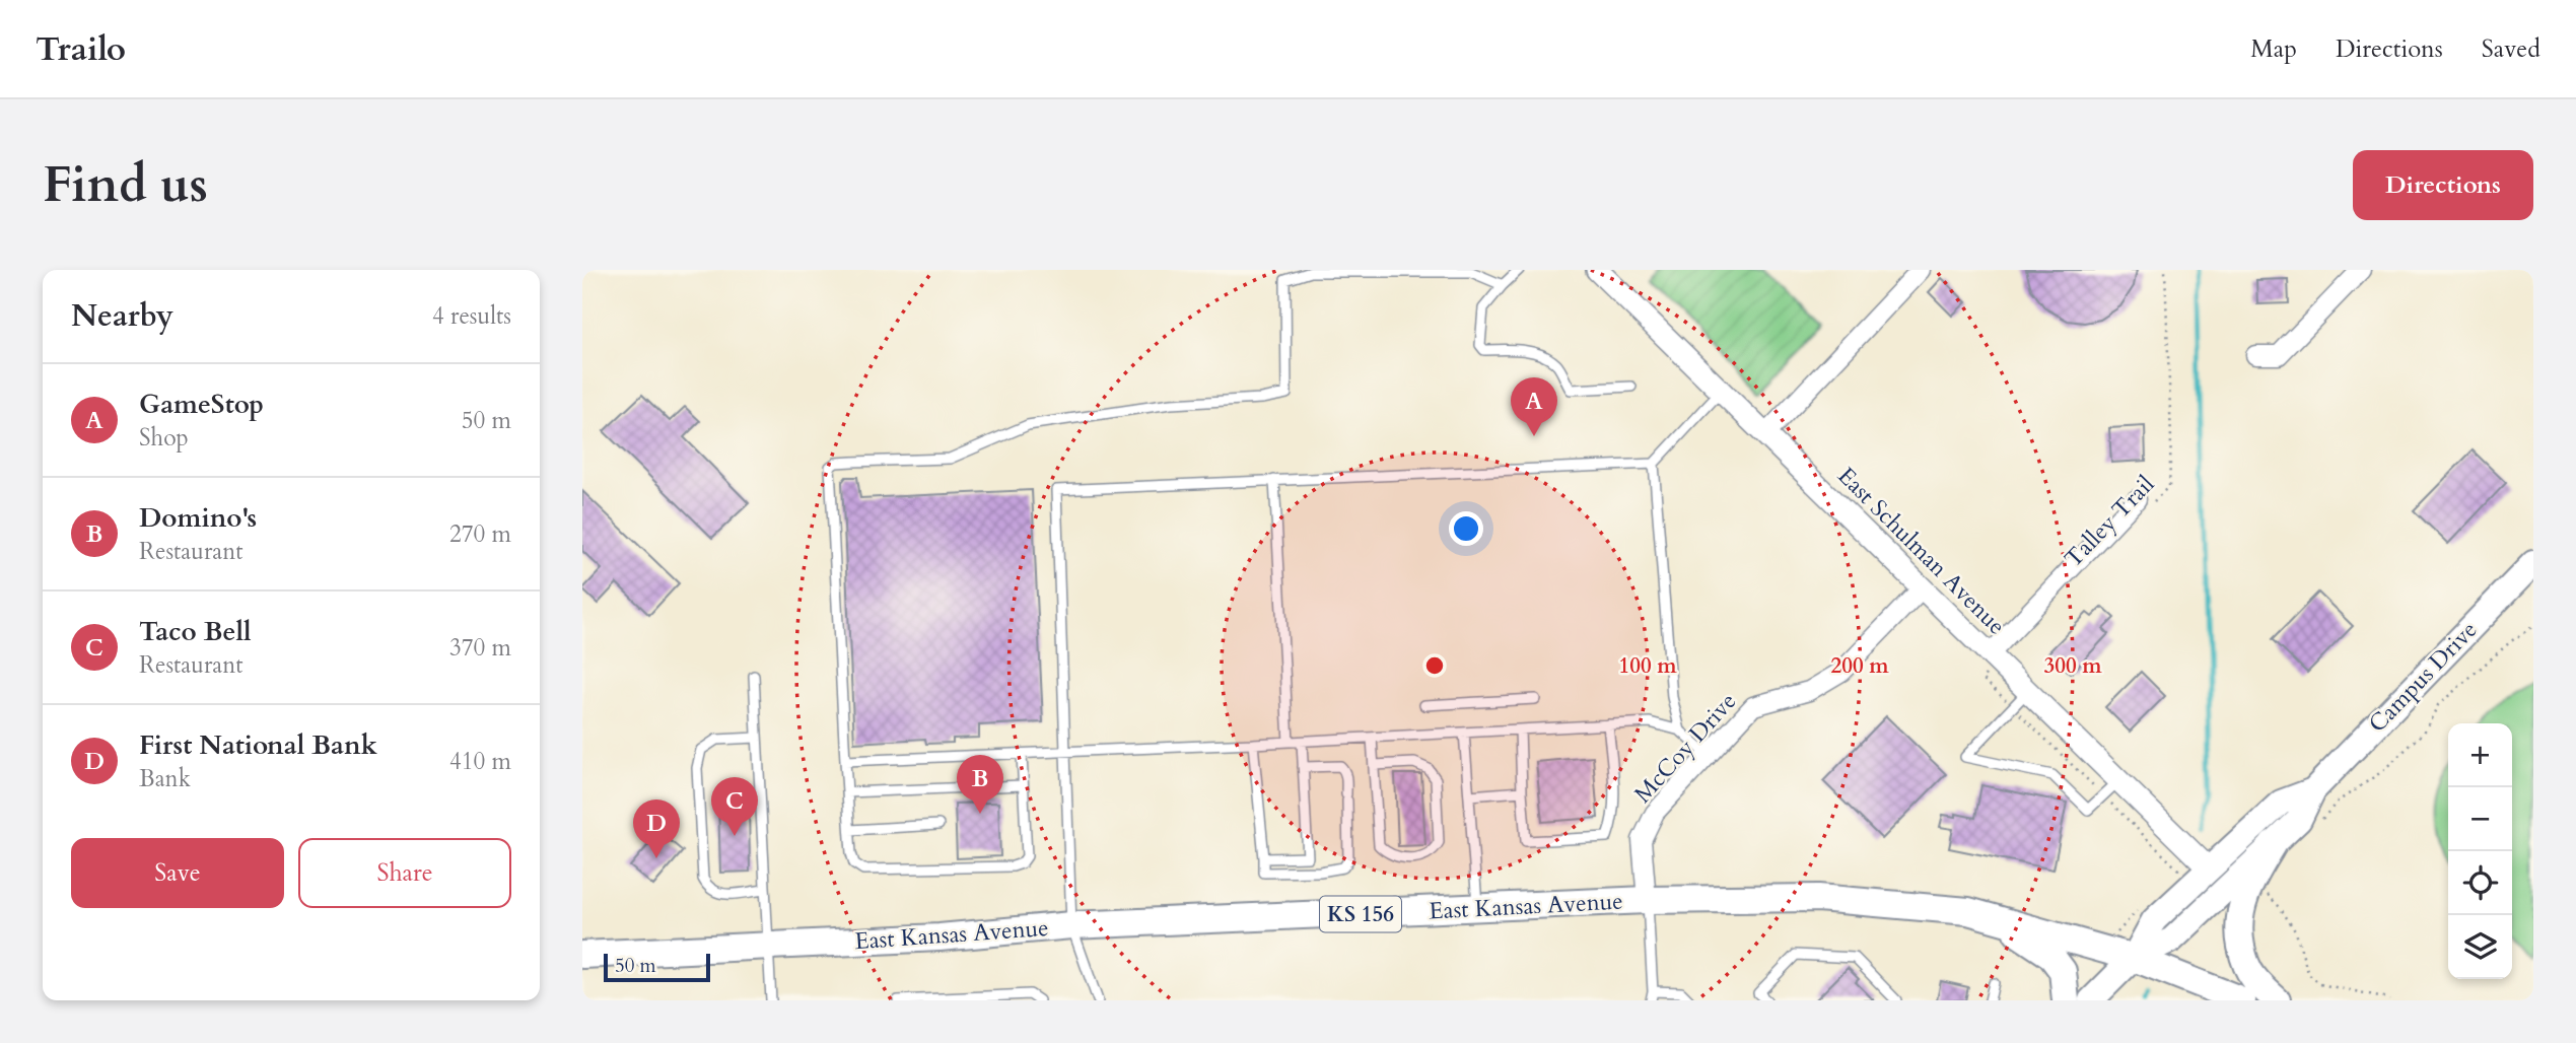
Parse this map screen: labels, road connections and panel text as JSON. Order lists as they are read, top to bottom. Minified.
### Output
{"streets":{"main road":["Campus Drive","East Kansas Avenue","KS 156"],"street":["East Schulman Avenue","McCoy Drive"],"path":["Talley Trail"]},"crossings":[["East Schulman Avenue","Campus Drive"],["East Schulman Avenue","McCoy Drive"],["Campus Drive","East Kansas Avenue"],["McCoy Drive","East Kansas Avenue"]],"scale_bar":"50 m","page":{"header":"Trailo","nav":["Map","Directions","Saved"],"buttons":["Directions",["Save","Share"]],"title":"Find us","heading":["Nearby","4 results"],"list":[{"mark":"A","name":"GameStop","note":"Shop","value":"50 m"},{"mark":"B","name":"Domino's","note":"Restaurant","value":"270 m"},{"mark":"C","name":"Taco Bell","note":"Restaurant","value":"370 m"},{"mark":"D","name":"First National Bank","note":"Bank","value":"410 m"}],"pins":["A","B","C","D"],"map_buttons":["+","−"],"scale":"50 m"},"rings":["100 m","200 m","300 m"]}
